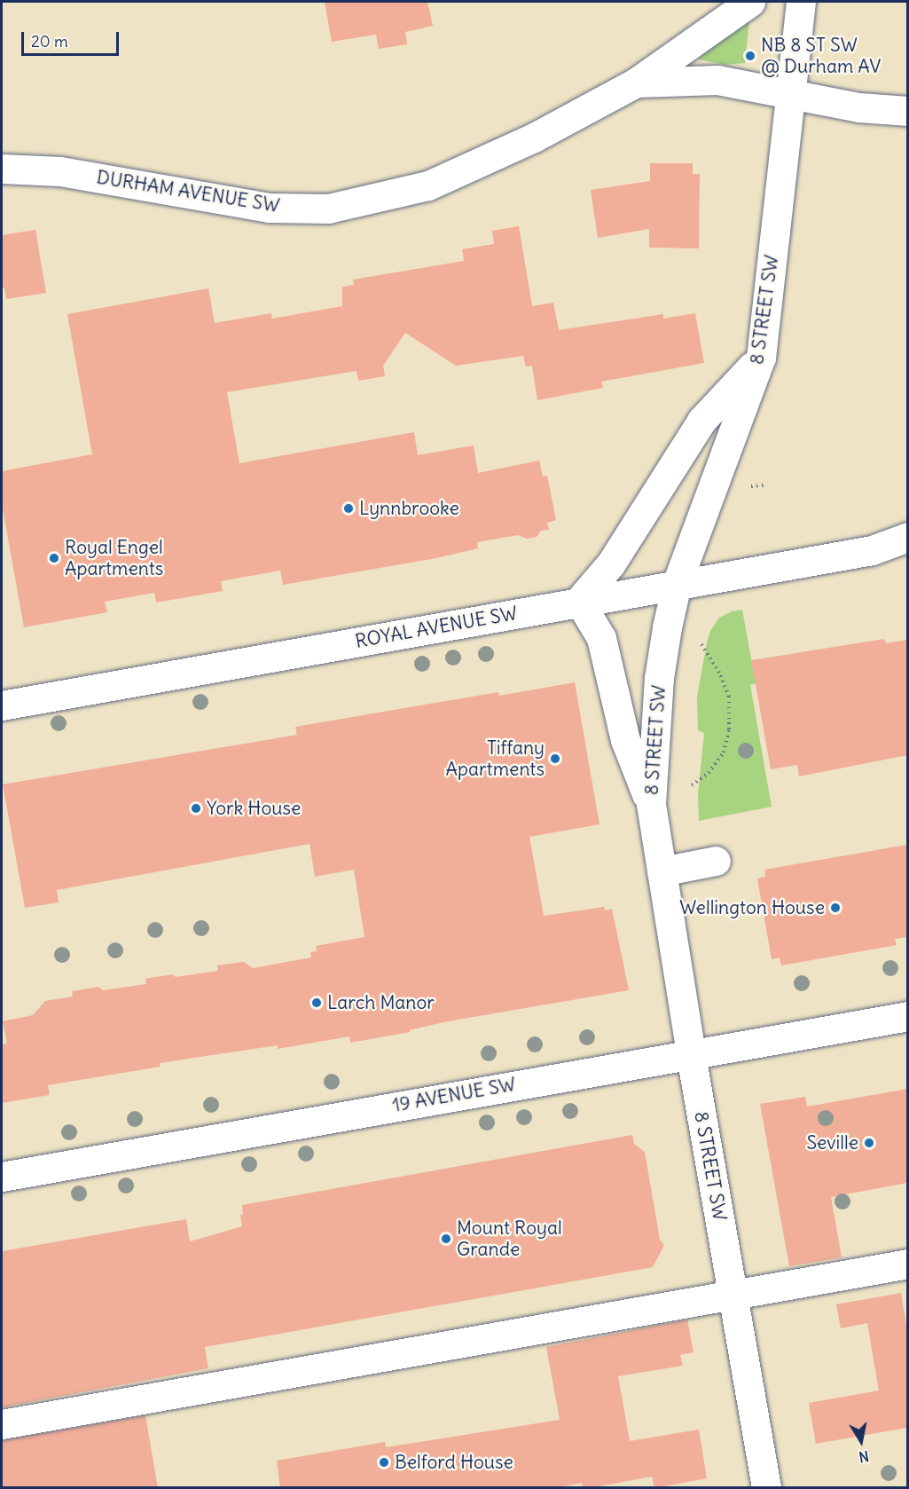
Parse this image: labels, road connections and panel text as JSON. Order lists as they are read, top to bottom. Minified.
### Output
{"streets":{"street":["DURHAM AVENUE SW","8 STREET SW","ROYAL AVENUE SW","19 AVENUE SW"]},"crossings":[["DURHAM AVENUE SW","8 STREET SW"],["8 STREET SW","ROYAL AVENUE SW"],["8 STREET SW","19 AVENUE SW"]],"places":["NB 8 ST SW @ Durham AV","Lynnbrooke","Royal Engel Apartments","Tiffany Apartments","York House","Wellington House","Larch Manor","Seville","Mount Royal Grande","Belford House"],"scale_bar":"20 m","north":"bottom"}
